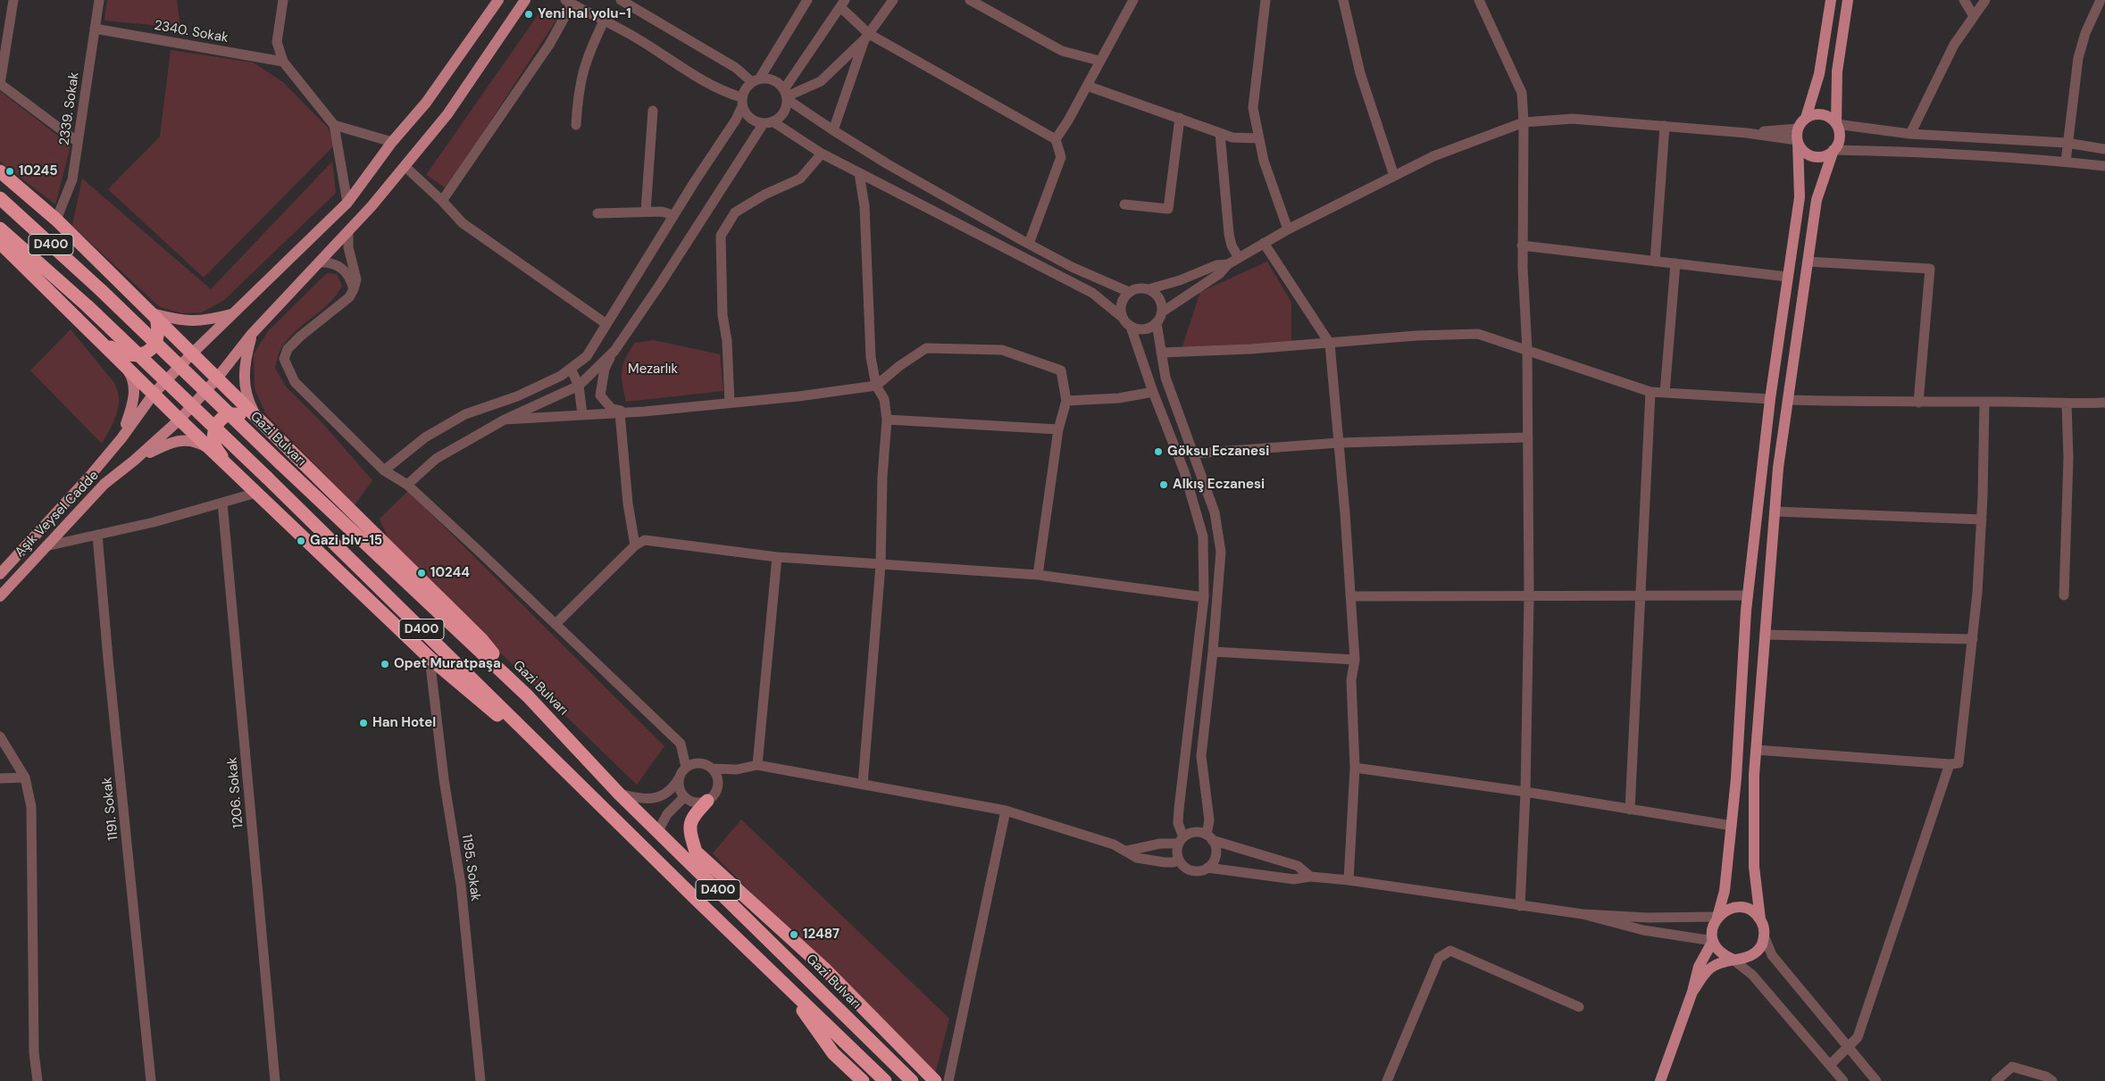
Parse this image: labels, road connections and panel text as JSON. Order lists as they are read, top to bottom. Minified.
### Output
{"streets":{"highway":["D400","Gazi Bulvarı"],"main road":["Aşık Veysel Cadde"],"street":["2340. Sokak","2339. Sokak","1206. Sokak","1191. Sokak","1195. Sokak"]},"crossings":[["2340. Sokak","2339. Sokak"]],"parks":["Mezarlık"],"places":["Yeni hal yolu-1","10245","Göksu Eczanesi","Alkış Eczanesi","Gazi blv-15","10244","Opet Muratpaşa","Han Hotel","12487"]}
